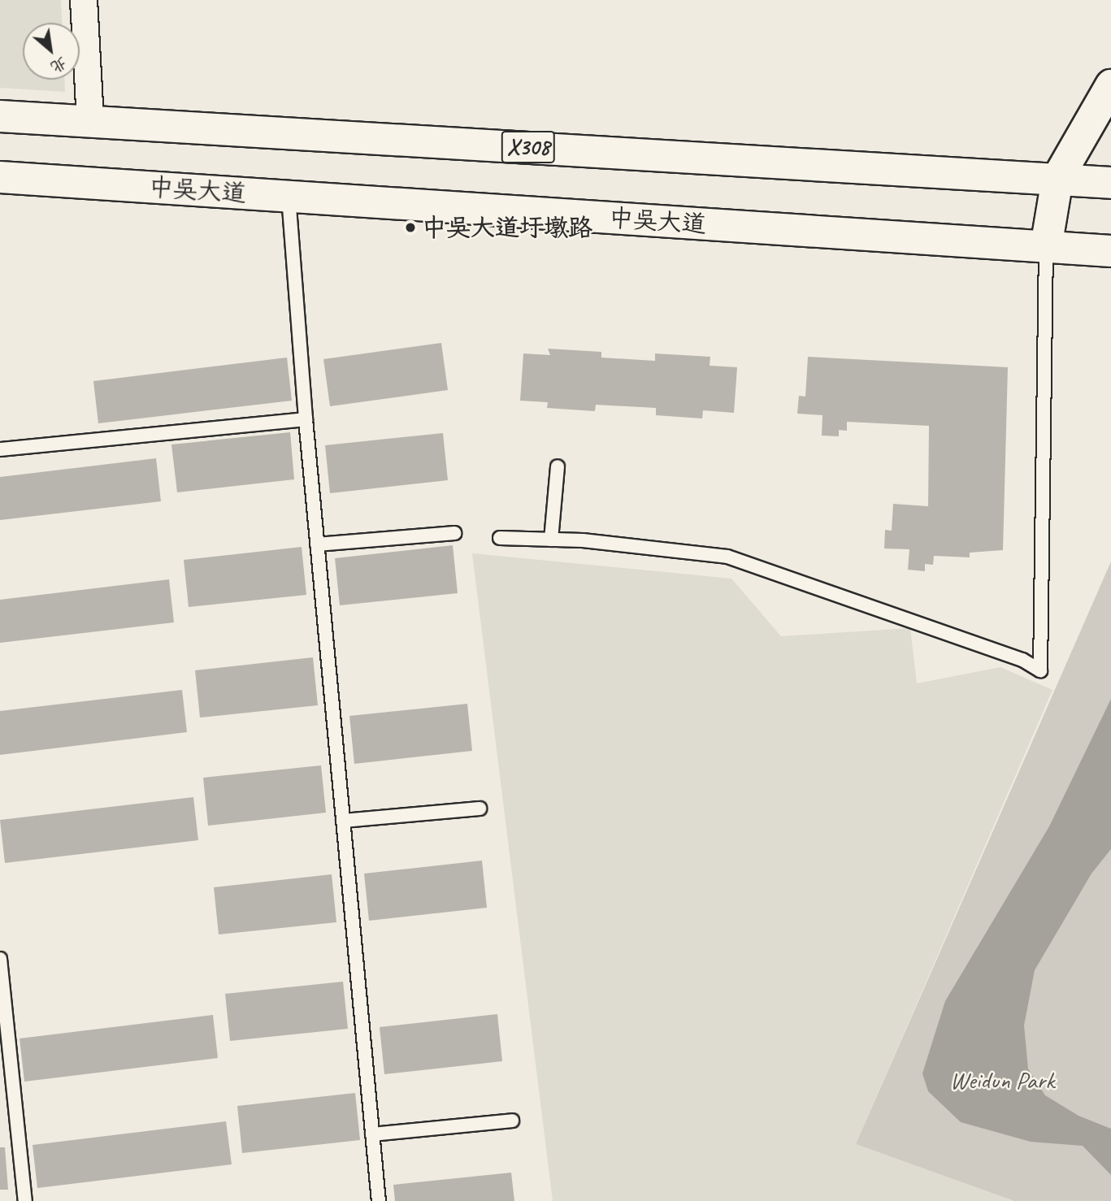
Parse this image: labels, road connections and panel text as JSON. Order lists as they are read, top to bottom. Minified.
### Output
{"streets":{"main road":["X308","中吴大道"]},"parks":["Weidun Park"],"places":["中吴大道圩墩路"],"north":"bottom right"}
